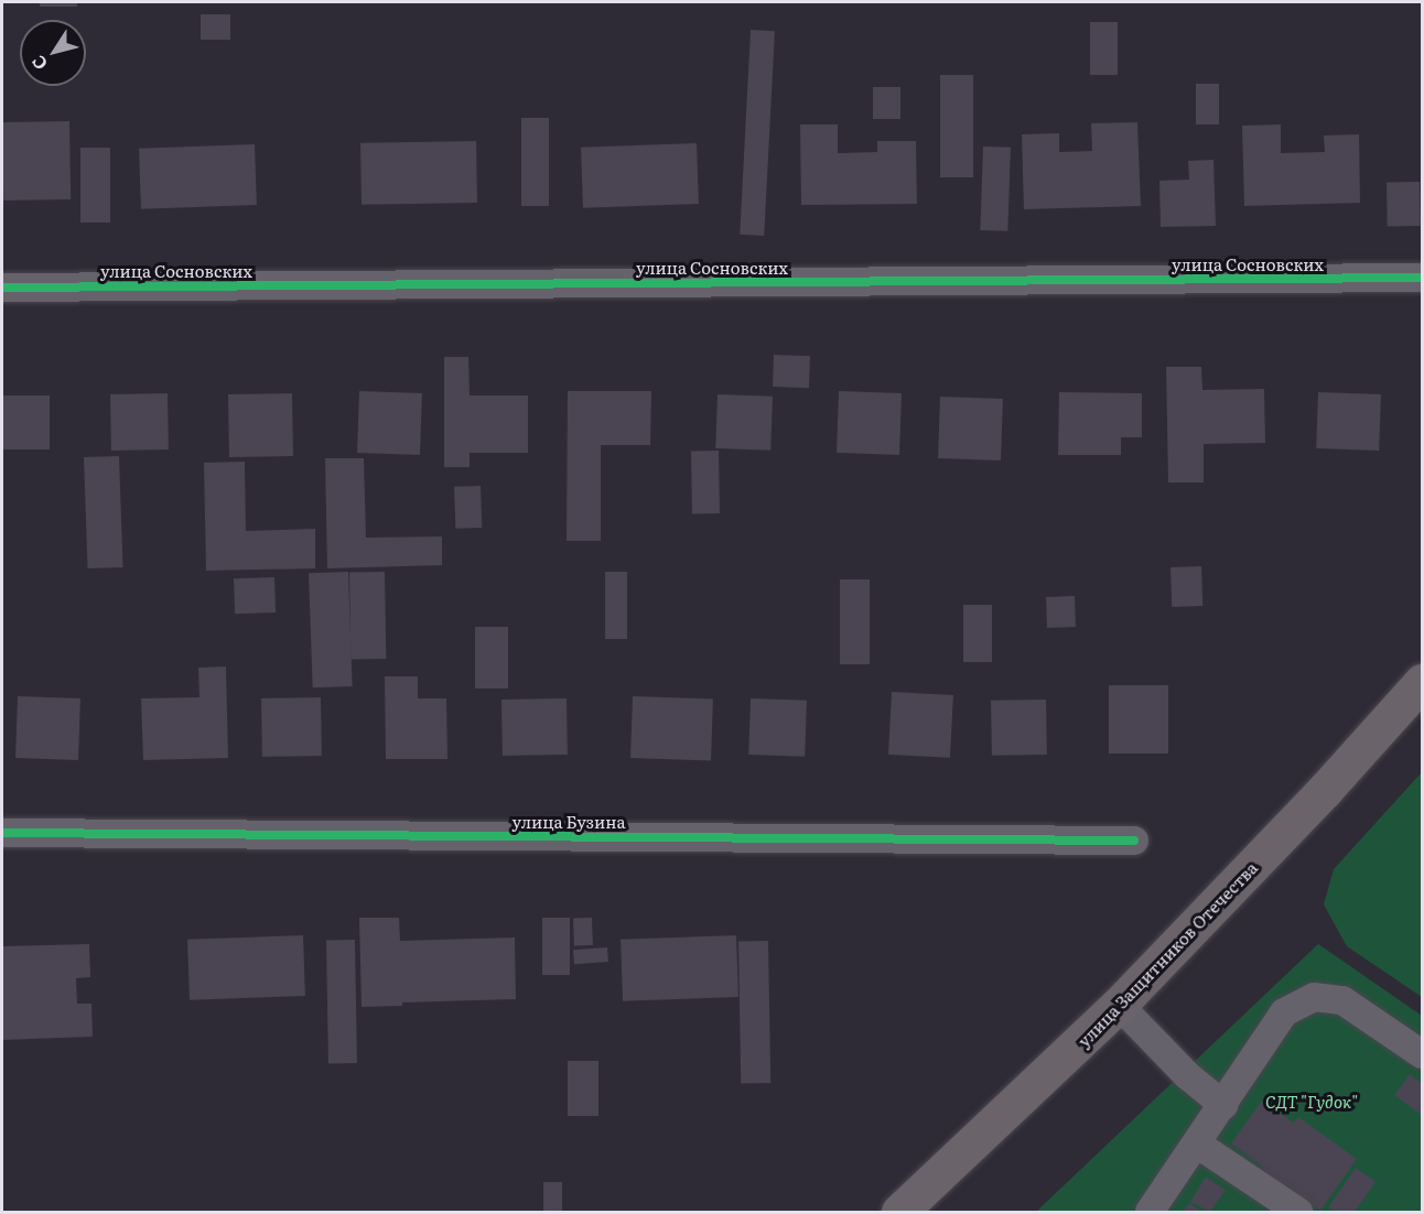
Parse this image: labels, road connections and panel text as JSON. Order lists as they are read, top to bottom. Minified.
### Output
{"streets":{"main road":["улица Защитников Отечества"],"street":["улица Сосновских","улица Бузина"]},"parks":["СДТ \"Гудок\""],"north":"bottom left"}
